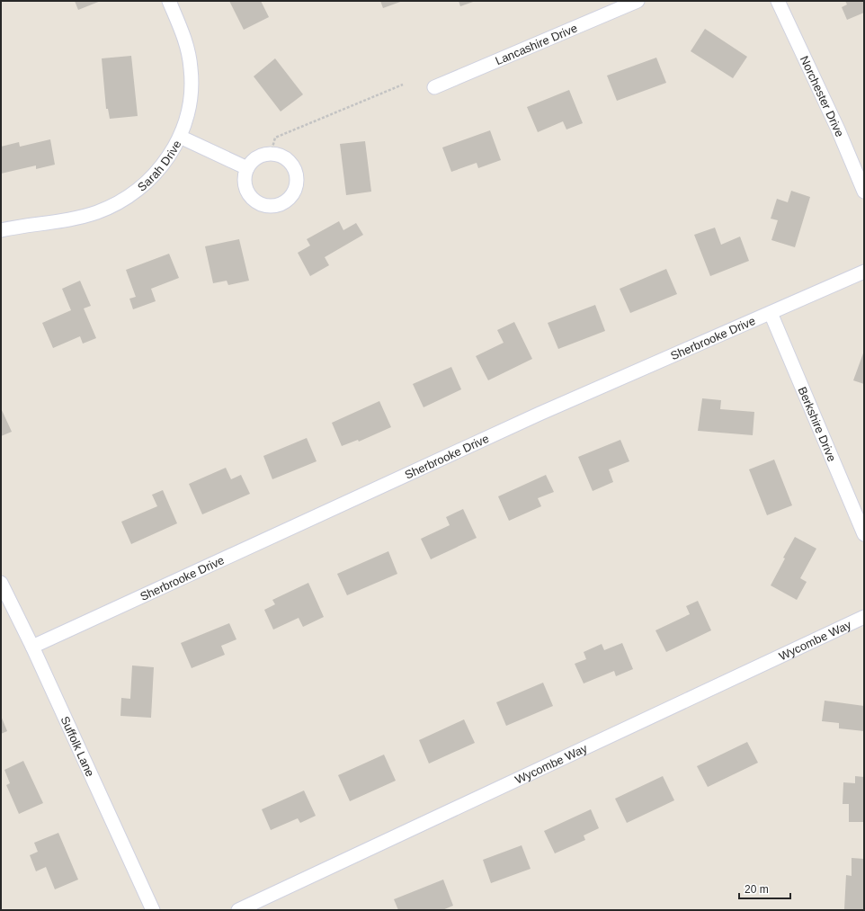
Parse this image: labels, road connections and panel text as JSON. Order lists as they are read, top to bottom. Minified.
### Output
{"streets":{"street":["Lancashire Drive","Norchester Drive","Sarah Drive","Sherbrooke Drive","Berkshire Drive","Wycombe Way","Suffolk Lane"]},"crossings":[["Sherbrooke Drive","Berkshire Drive"],["Sherbrooke Drive","Suffolk Lane"]],"scale_bar":"20 m"}
